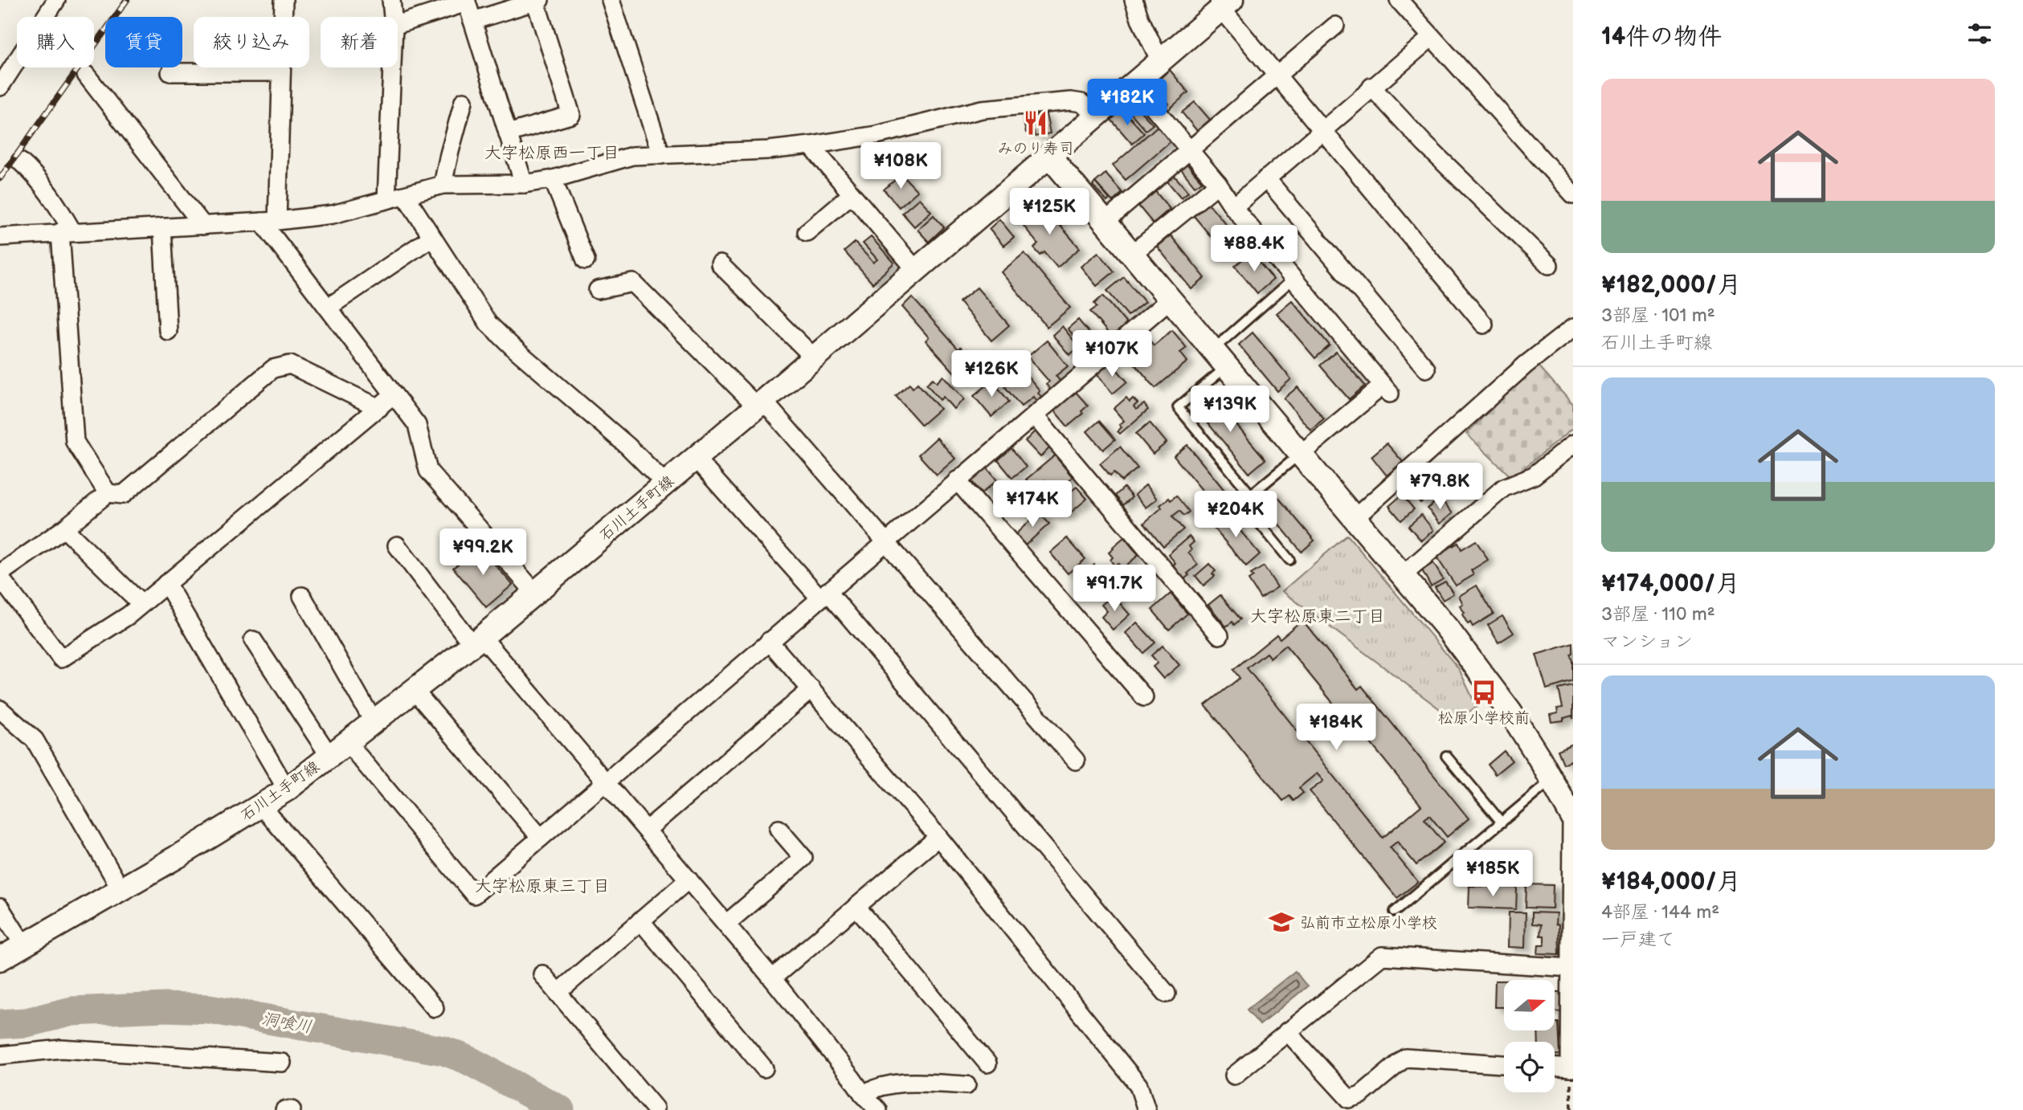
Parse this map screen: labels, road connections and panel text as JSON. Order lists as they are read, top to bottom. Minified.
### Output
{"streets":{"main road":["石川土手町線"]},"districts":["大字松原西一丁目","大字松原東二丁目","大字松原東三丁目"],"water":["洞喰川"],"places":{"restaurant":["みのり寿司"],"bus stop":["松原小学校前"],"school or university":["弘前市立松原小学校"]},"north":"right","page":{"heading":"14件の物件","chip":["購入","賃貸","絞り込み","新着"],"list":[{"name":"¥182,000/月","note":"3部屋 · 101 m² · 石川土手町線"},{"name":"¥174,000/月","note":"3部屋 · 110 m² · マンション"},{"name":"¥184,000/月","note":"4部屋 · 144 m² · 一戸建て"}],"price":["¥182K","¥108K","¥125K","¥88.4K","¥107K","¥126K","¥139K","¥79.8K","¥174K","¥204K","¥99.2K","¥91.7K","¥184K","¥185K"]}}
